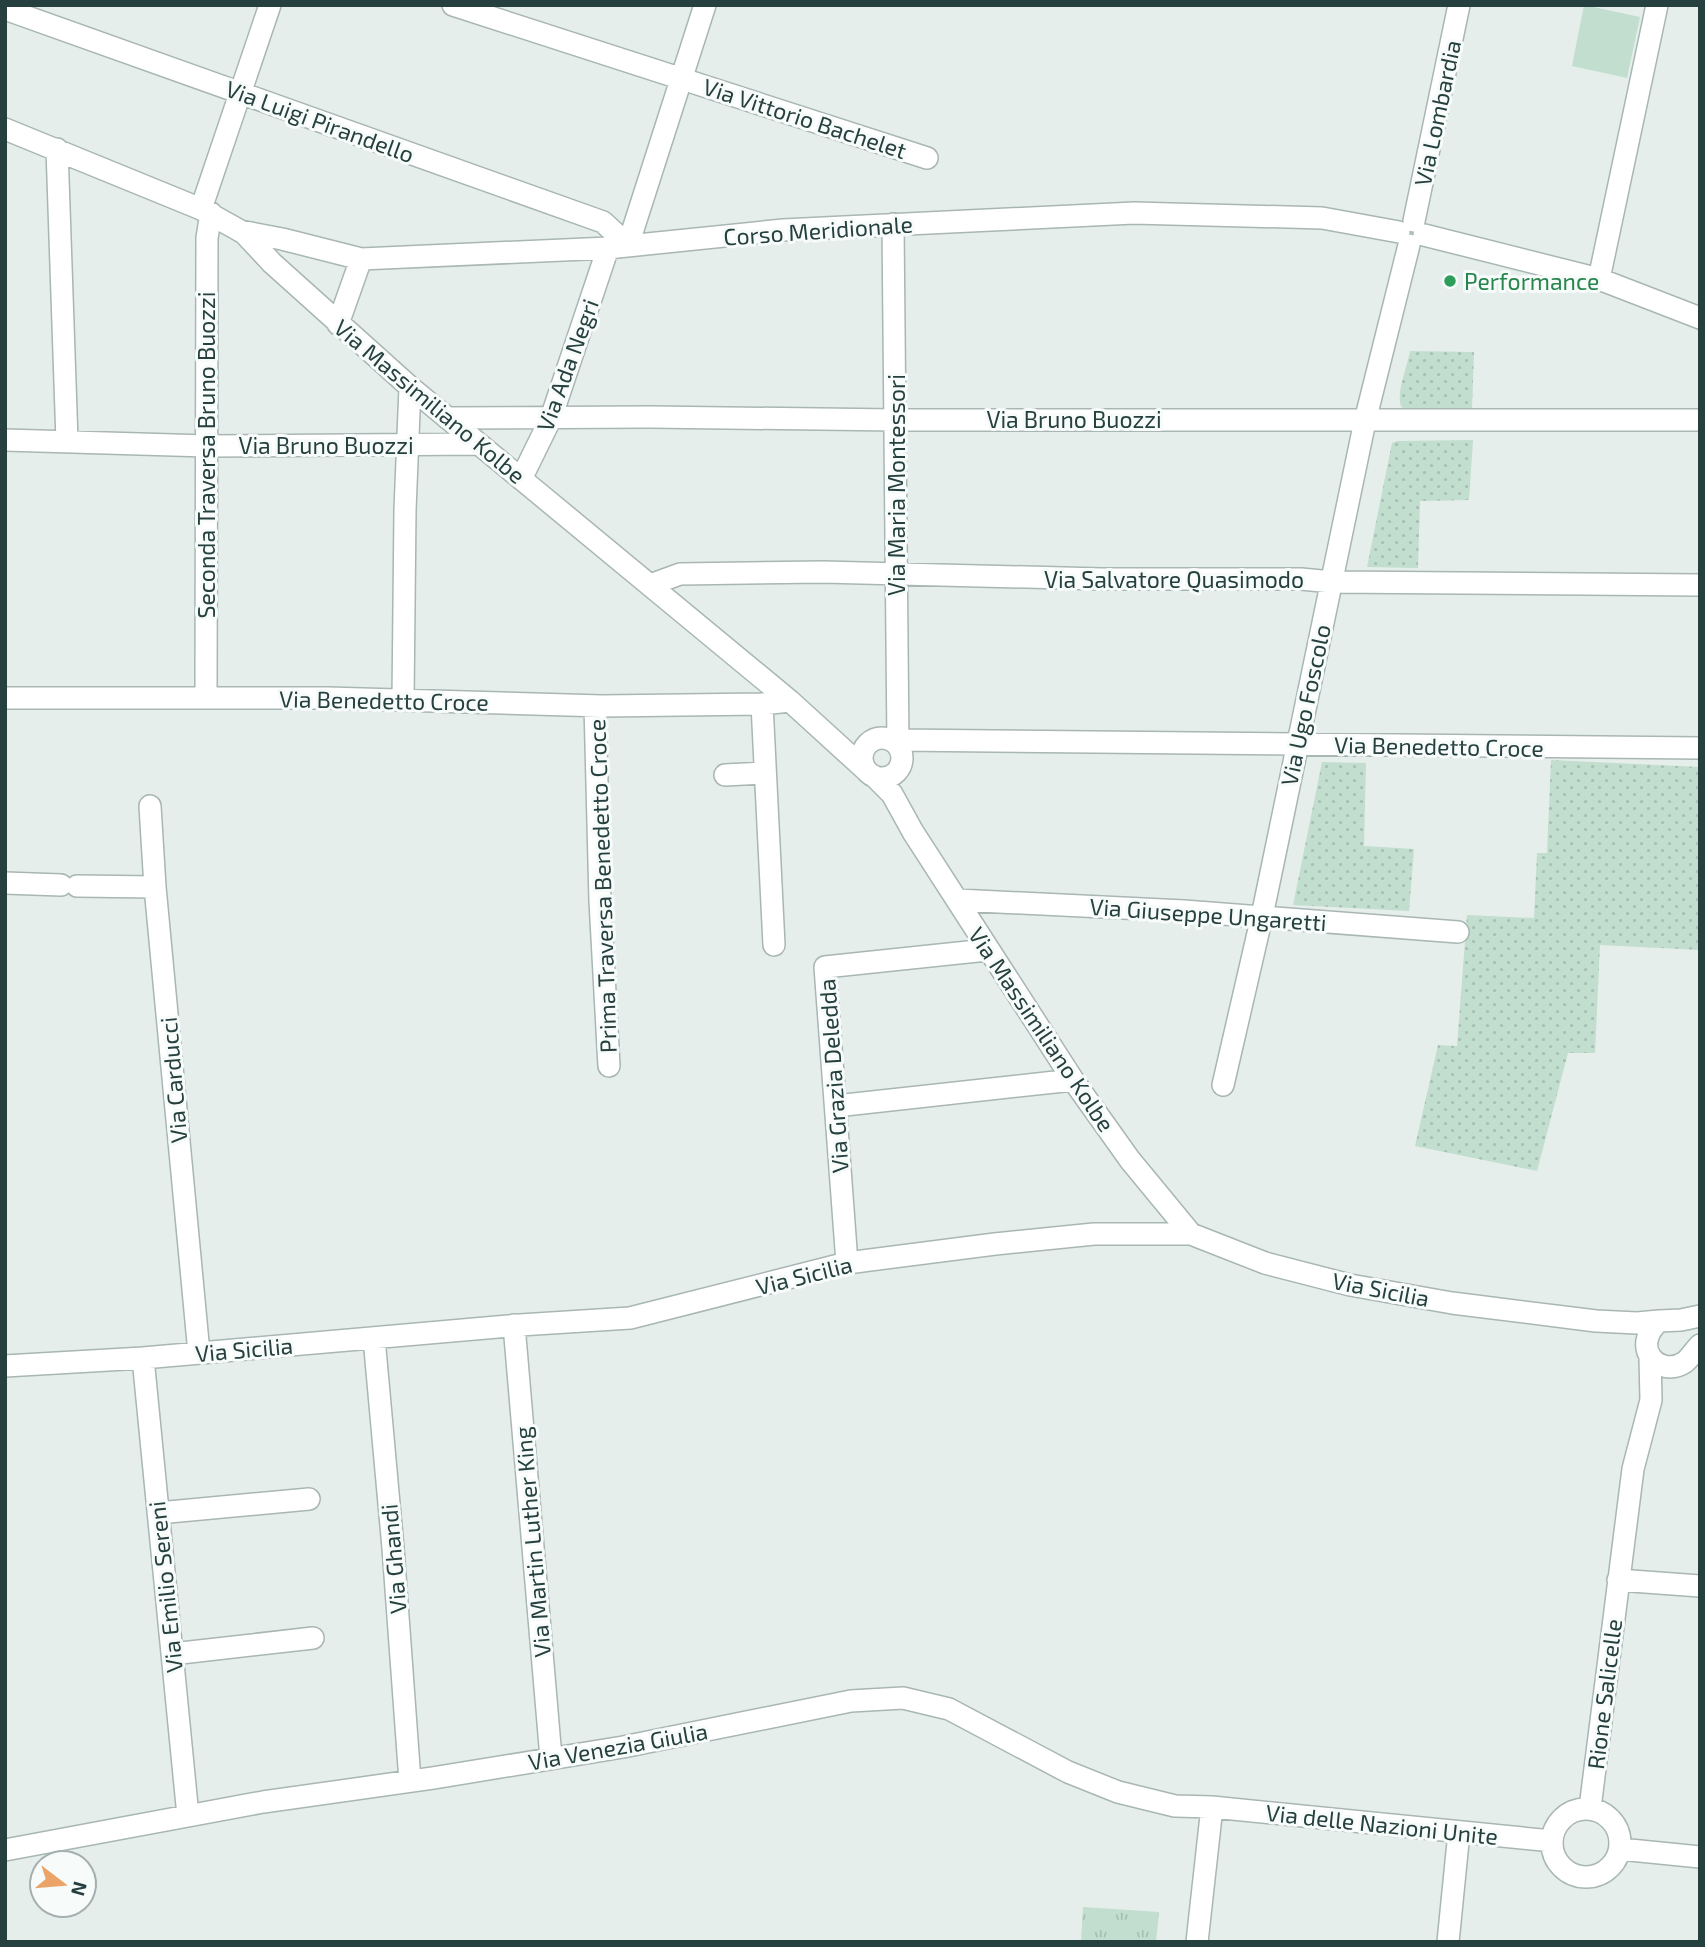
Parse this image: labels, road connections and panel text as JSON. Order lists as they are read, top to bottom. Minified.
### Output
{"streets":{"street":["Via Lombardia","Via Vittorio Bachelet","Via Luigi Pirandello","Corso Meridionale","Via Ada Negri","Via Massimiliano Kolbe","Via Bruno Buozzi","Seconda Traversa Bruno Buozzi","Via Maria Montessori","Via Salvatore Quasimodo","Via Benedetto Croce","Via Ugo Foscolo","Prima Traversa Benedetto Croce","Via Giuseppe Ungaretti","Via Grazia Deledda","Via Carducci","Via Sicilia","Via Martin Luther King","Via Ghandi","Via Emilio Sereni","Rione Salicelle","Via Venezia Giulia","Via delle Nazioni Unite"]},"crossings":[["Via Lombardia","Corso Meridionale"],["Via Lombardia","Via Ugo Foscolo"],["Via Vittorio Bachelet","Via Ada Negri"],["Via Luigi Pirandello","Corso Meridionale"],["Via Luigi Pirandello","Via Ada Negri"],["Via Luigi Pirandello","Seconda Traversa Bruno Buozzi"],["Corso Meridionale","Via Ada Negri"],["Corso Meridionale","Via Massimiliano Kolbe"],["Corso Meridionale","Via Maria Montessori"],["Corso Meridionale","Via Ugo Foscolo"],["Via Ada Negri","Via Massimiliano Kolbe"],["Via Ada Negri","Via Bruno Buozzi"],["Via Massimiliano Kolbe","Via Bruno Buozzi"],["Via Massimiliano Kolbe","Seconda Traversa Bruno Buozzi"],["Via Massimiliano Kolbe","Via Maria Montessori"],["Via Massimiliano Kolbe","Via Salvatore Quasimodo"],["Via Massimiliano Kolbe","Via Benedetto Croce"],["Via Massimiliano Kolbe","Via Giuseppe Ungaretti"],["Via Massimiliano Kolbe","Via Grazia Deledda"],["Via Massimiliano Kolbe","Via Sicilia"],["Via Bruno Buozzi","Seconda Traversa Bruno Buozzi"],["Via Bruno Buozzi","Via Maria Montessori"],["Via Bruno Buozzi","Via Ugo Foscolo"],["Seconda Traversa Bruno Buozzi","Via Benedetto Croce"],["Via Maria Montessori","Via Salvatore Quasimodo"],["Via Maria Montessori","Via Benedetto Croce"],["Via Salvatore Quasimodo","Via Ugo Foscolo"],["Via Benedetto Croce","Via Ugo Foscolo"],["Via Benedetto Croce","Prima Traversa Benedetto Croce"],["Via Ugo Foscolo","Via Giuseppe Ungaretti"],["Via Grazia Deledda","Via Sicilia"],["Via Carducci","Via Sicilia"],["Via Sicilia","Via Martin Luther King"],["Via Sicilia","Via Ghandi"],["Via Sicilia","Via Emilio Sereni"],["Via Sicilia","Rione Salicelle"],["Via Martin Luther King","Via Venezia Giulia"],["Via Ghandi","Via Venezia Giulia"],["Via Emilio Sereni","Via Venezia Giulia"],["Rione Salicelle","Via delle Nazioni Unite"],["Via Venezia Giulia","Via delle Nazioni Unite"]],"places":["Performance"],"north":"right"}
